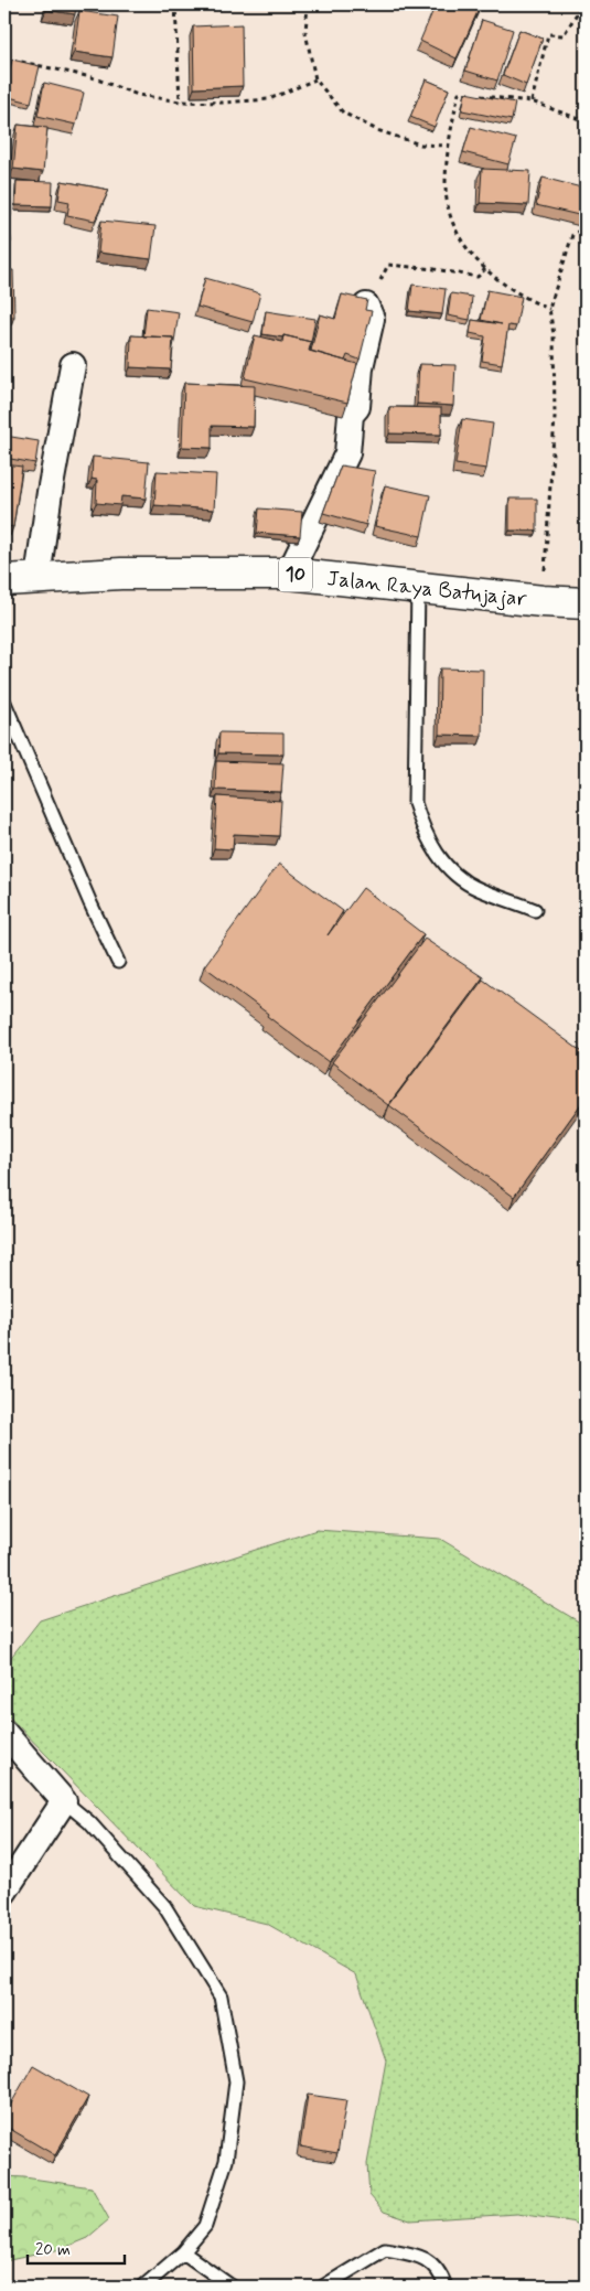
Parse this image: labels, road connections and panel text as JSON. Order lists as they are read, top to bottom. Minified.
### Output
{"streets":{"highway":["10","Jalan Raya Batujajar"]},"scale_bar":"20 m"}
